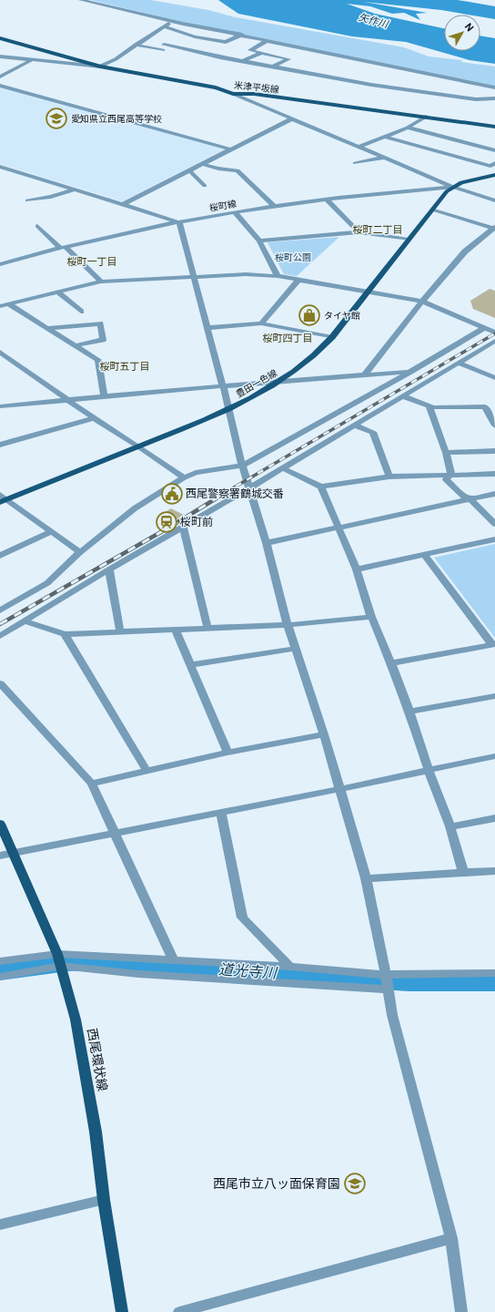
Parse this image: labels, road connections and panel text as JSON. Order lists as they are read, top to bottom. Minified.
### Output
{"streets":{"main road":["米津平坂線","豊田一色線","西尾環状線"],"street":["桜町線"]},"crossings":[["桜町線","豊田一色線"]],"districts":["桜町二丁目","桜町一丁目","桜町四丁目","桜町五丁目"],"water":["矢作川","道光寺川"],"parks":["桜町公園"],"places":{"school or university":["愛知県立西尾高等学校","西尾市立八ッ面保育園"],"shop":["タイヤ館"],"public building":["西尾警察署鶴城交番"],"station":["桜町前"]},"north":"top right"}
